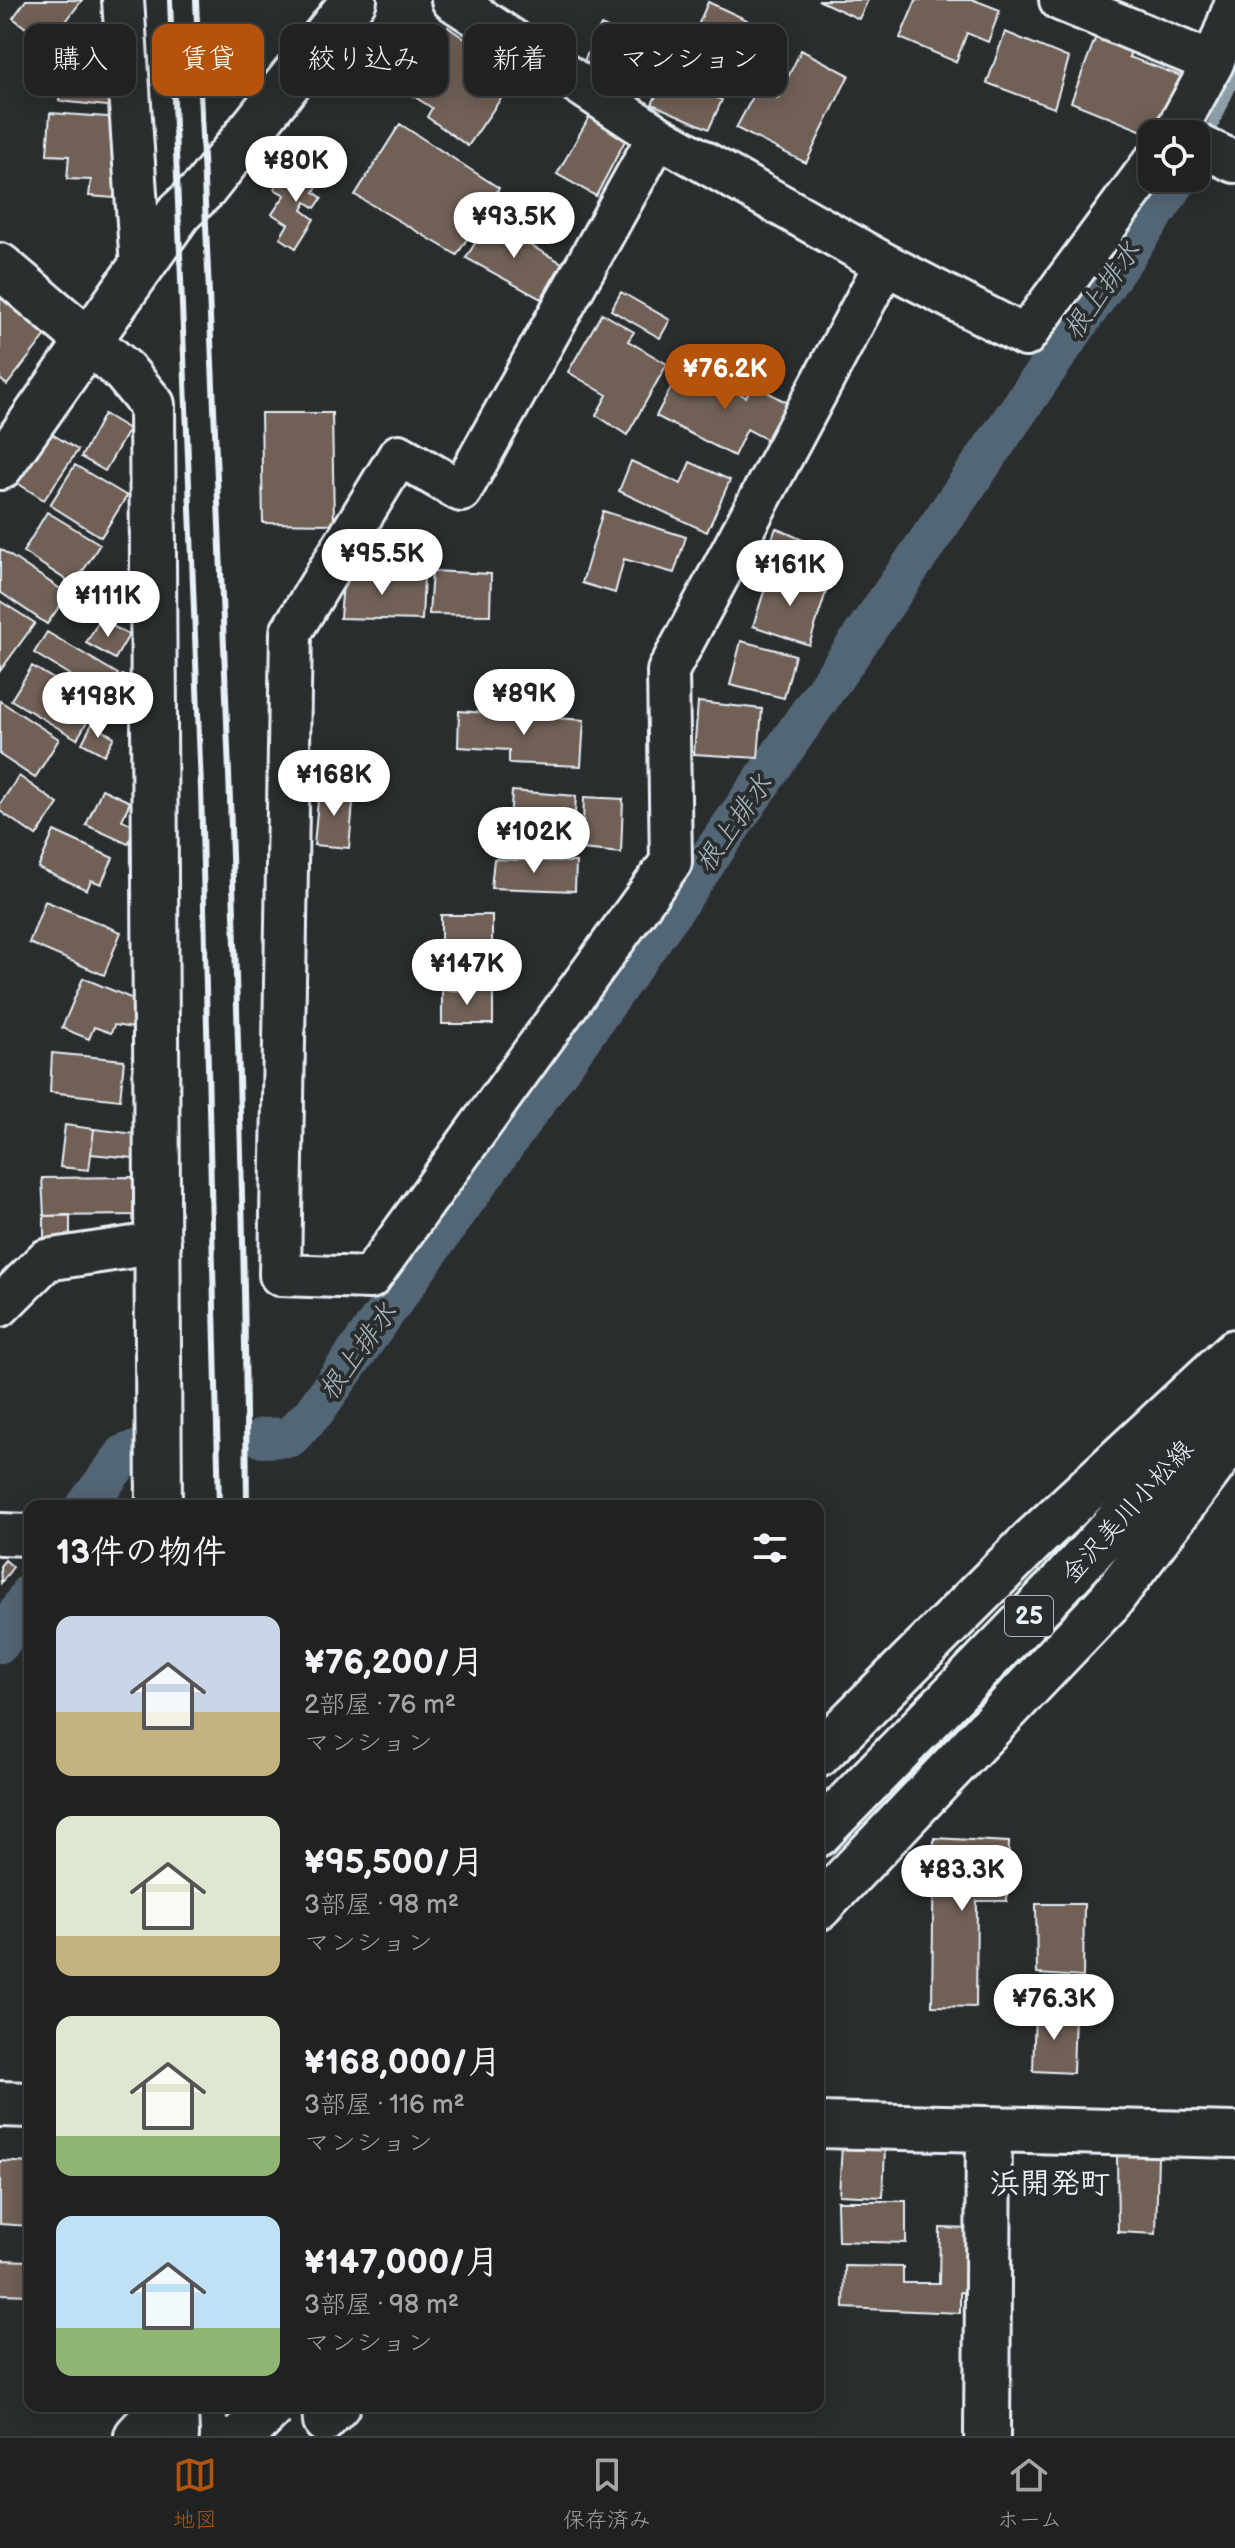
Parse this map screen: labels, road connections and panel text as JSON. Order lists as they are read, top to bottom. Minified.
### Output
{"streets":{"street":["金沢美川小松線","25"]},"districts":["浜開発町"],"water":["根上排水"],"page":{"chip":["購入","賃貸","絞り込み","新着","マンション"],"price":["¥80K","¥93.5K","¥76.2K","¥95.5K","¥161K","¥111K","¥89K","¥198K","¥168K","¥102K","¥147K","¥83.3K","¥76.3K"],"heading":"13件の物件","list":[{"name":"¥76,200/月","note":"2部屋 · 76 m² · マンション"},{"name":"¥95,500/月","note":"3部屋 · 98 m² · マンション"},{"name":"¥168,000/月","note":"3部屋 · 116 m² · マンション"},{"name":"¥147,000/月","note":"3部屋 · 98 m² · マンション"}],"tabs":["地図","保存済み","ホーム"]}}
